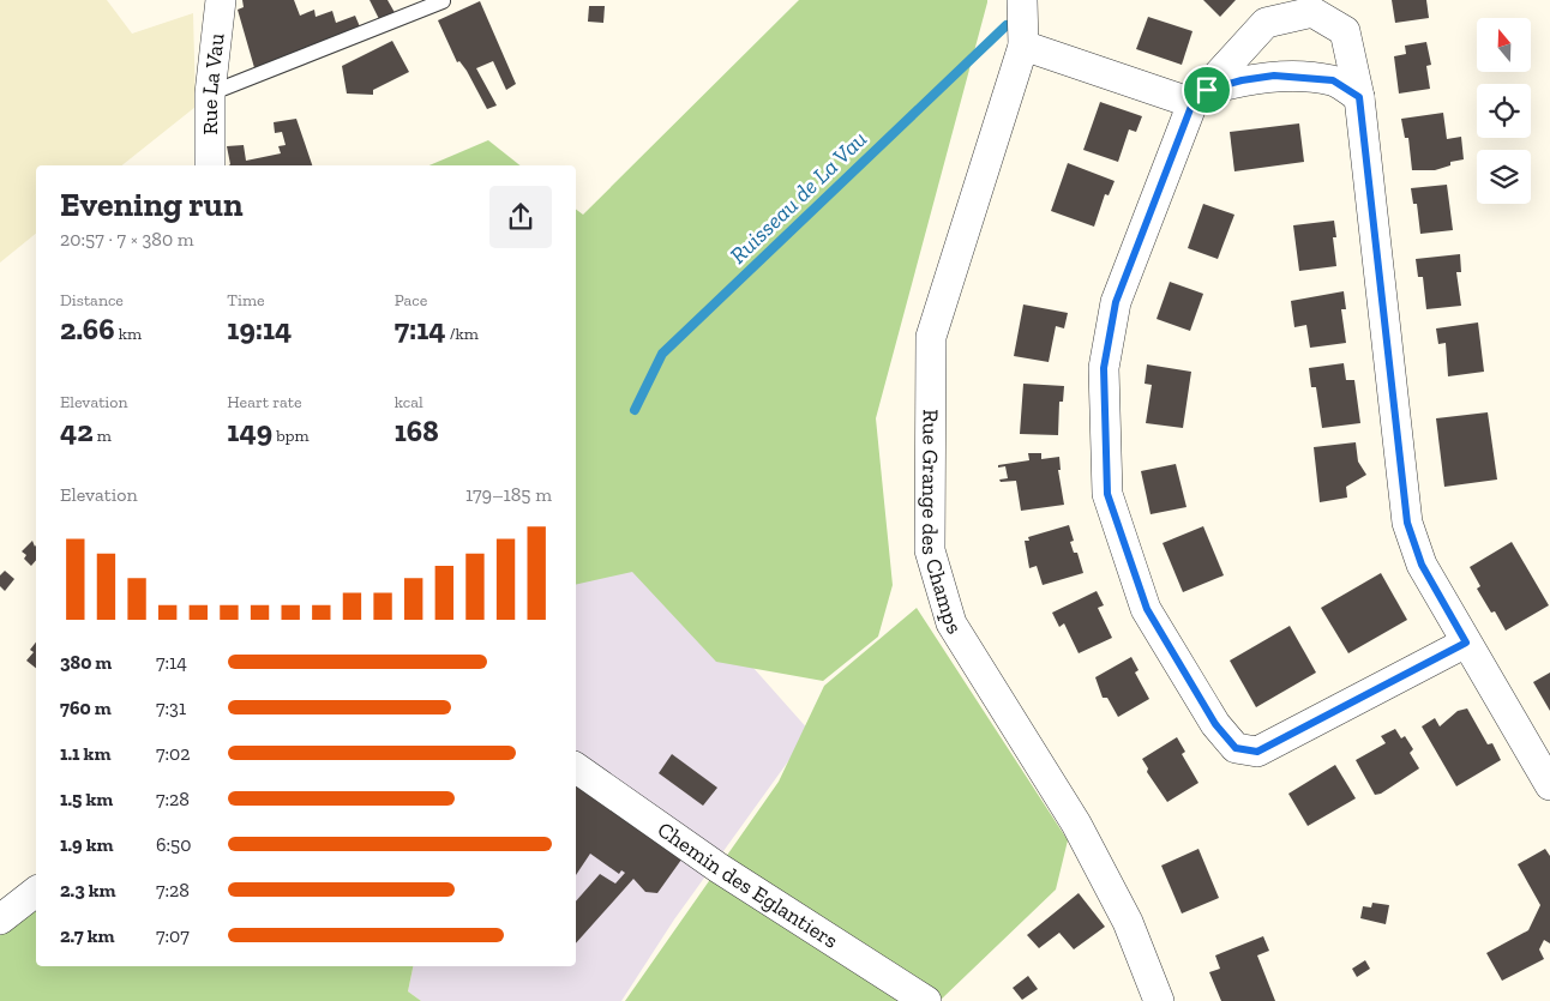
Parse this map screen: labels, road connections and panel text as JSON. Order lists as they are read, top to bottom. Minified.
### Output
{"streets":{"street":["Rue La Vau","Rue Grange des Champs","Chemin des Eglantiers"]},"water":["Ruisseau de La Vau"],"north":"top","page":{"heading":["Evening run","20:57 · 7 × 380 m"],"stats":[["Distance","2.66 km"],["Time","19:14"],["Pace","7:14 /km"],["Elevation","42 m"],["Heart rate","149 bpm"],["kcal","168"]],"chart":["Elevation","179–185 m"],"list":[{"name":"380 m","note":"7:14"},{"name":"760 m","note":"7:31"},{"name":"1.1 km","note":"7:02"},{"name":"1.5 km","note":"7:28"},{"name":"1.9 km","note":"6:50"},{"name":"2.3 km","note":"7:28"},{"name":"2.7 km","note":"7:07"}]}}
